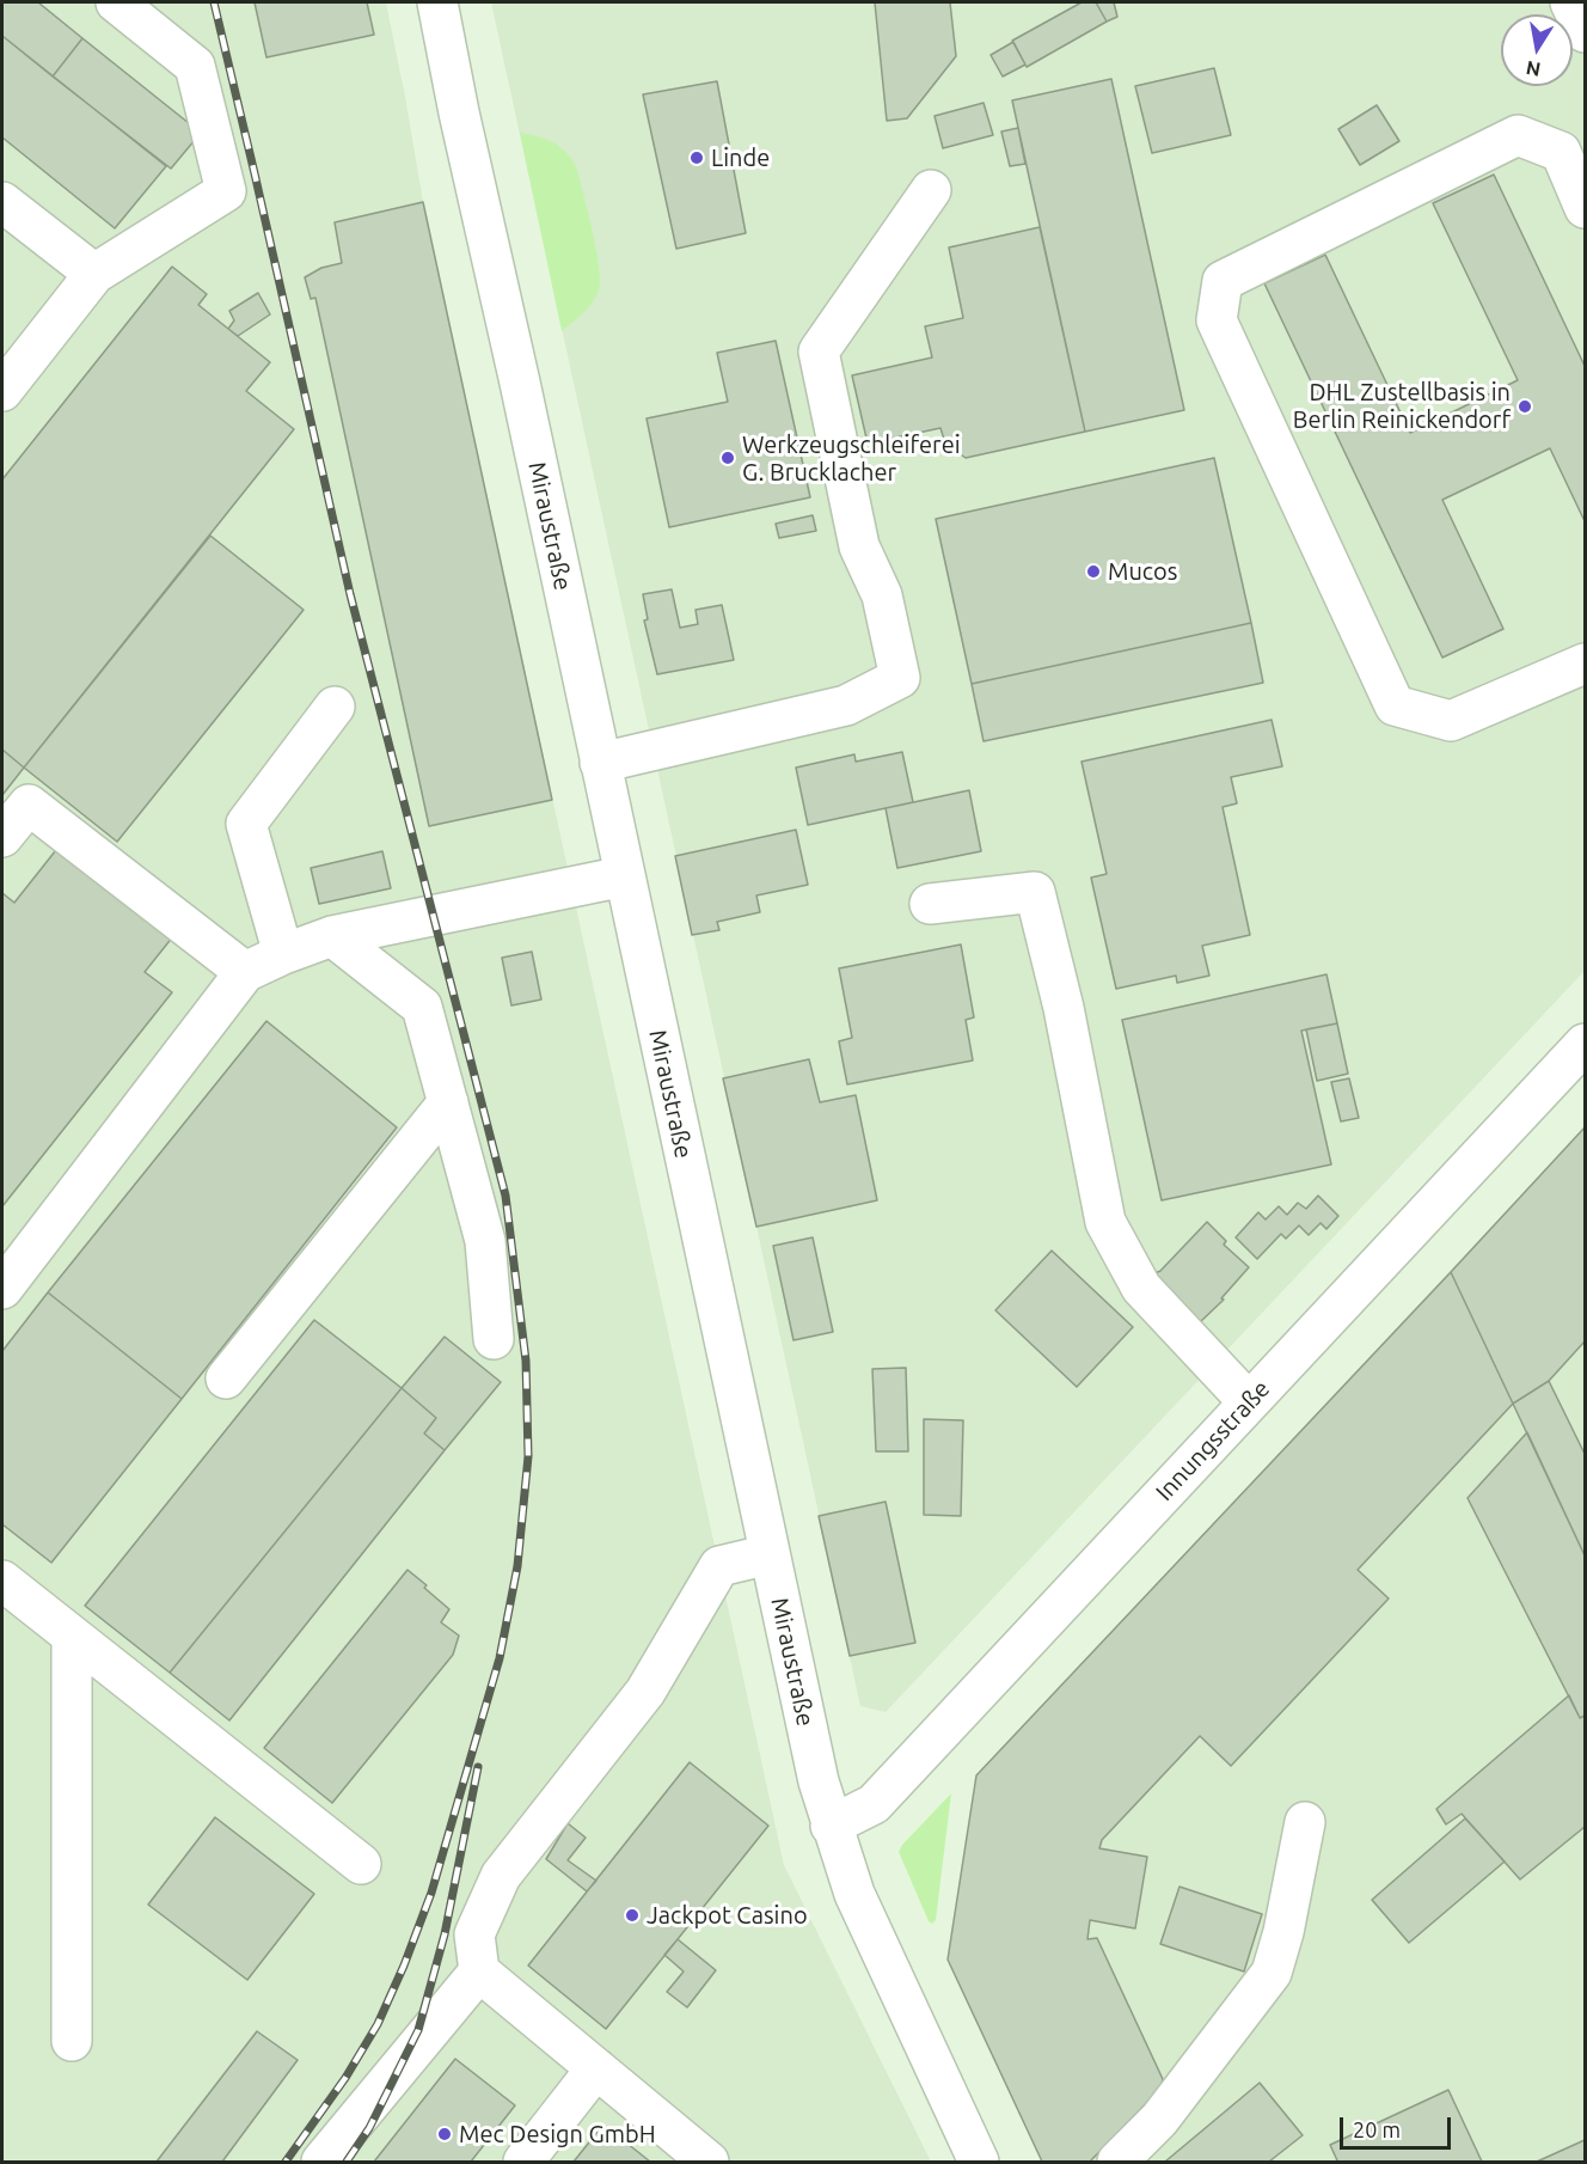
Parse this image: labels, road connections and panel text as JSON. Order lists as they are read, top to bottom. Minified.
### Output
{"streets":{"street":["Miraustraße","Innungsstraße"]},"crossings":[["Miraustraße","Innungsstraße"]],"places":["Linde","DHL Zustellbasis in Berlin Reinickendorf","Werkzeugschleiferei G. Brucklacher","Mucos","Jackpot Casino","Mec Design GmbH"],"scale_bar":"20 m","north":"bottom"}
